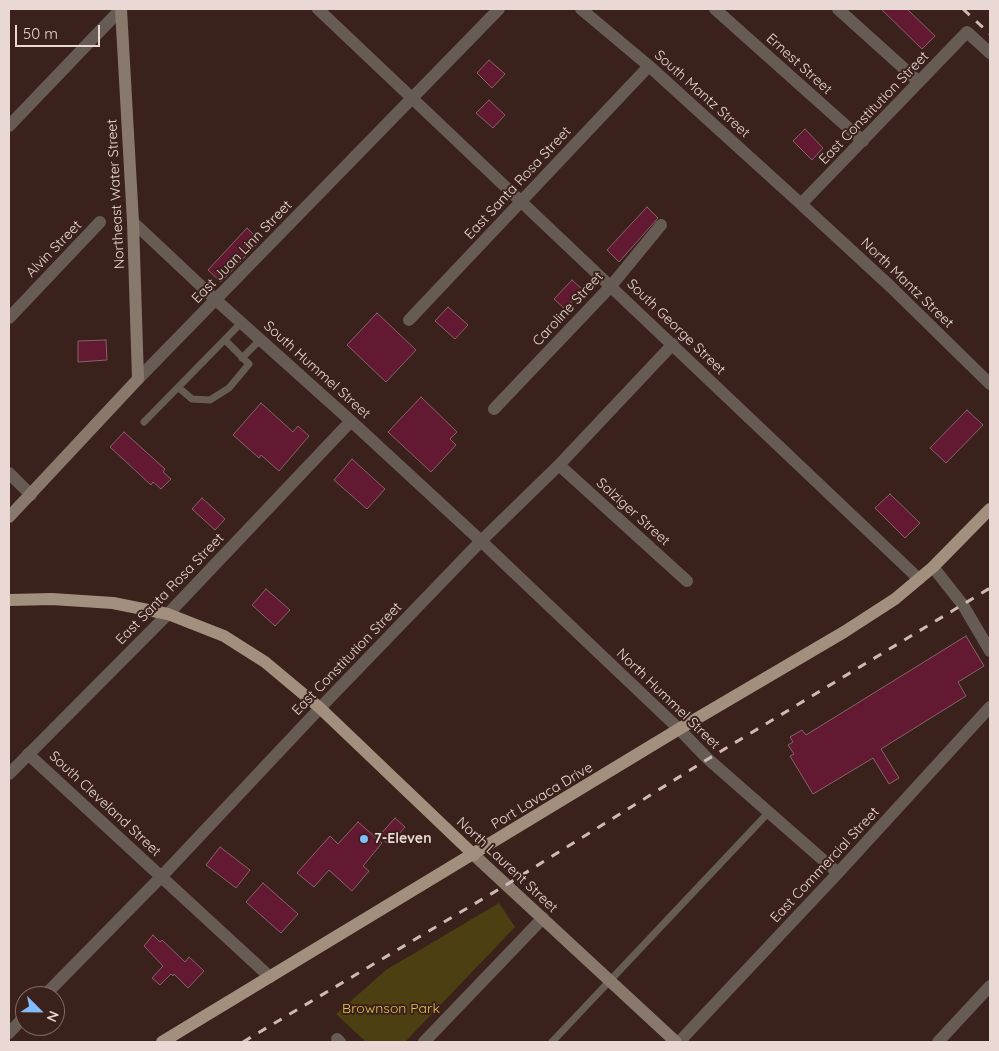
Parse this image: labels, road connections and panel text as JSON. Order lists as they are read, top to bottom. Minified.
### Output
{"streets":{"main road":["Port Lavaca Drive","North Laurent Street"],"street":["Ernest Street","South Mantz Street","East Constitution Street","East Santa Rosa Street","Northeast Water Street","Alvin Street","East Juan Linn Street","North Mantz Street","Caroline Street","South George Street","South Hummel Street","Salziger Street","North Hummel Street","South Cleveland Street","East Commercial Street"]},"crossings":[["Ernest Street","East Constitution Street"],["South Mantz Street","East Constitution Street"],["South Mantz Street","East Santa Rosa Street"],["South Mantz Street","North Mantz Street"],["East Constitution Street","North Mantz Street"],["East Constitution Street","South George Street"],["East Constitution Street","South Hummel Street"],["East Constitution Street","Salziger Street"],["East Constitution Street","North Hummel Street"],["East Constitution Street","South Cleveland Street"],["East Constitution Street","North Laurent Street"],["East Santa Rosa Street","South George Street"],["East Santa Rosa Street","South Hummel Street"],["East Santa Rosa Street","South Cleveland Street"],["East Santa Rosa Street","North Laurent Street"],["Northeast Water Street","East Juan Linn Street"],["Northeast Water Street","South Hummel Street"],["East Juan Linn Street","South George Street"],["East Juan Linn Street","South Hummel Street"],["Caroline Street","South George Street"],["South George Street","Port Lavaca Drive"],["South Hummel Street","North Hummel Street"],["North Hummel Street","Port Lavaca Drive"],["North Hummel Street","East Commercial Street"],["Port Lavaca Drive","South Cleveland Street"],["Port Lavaca Drive","North Laurent Street"],["North Laurent Street","East Commercial Street"]],"parks":["Brownson Park"],"places":["7-Eleven"],"scale_bar":"50 m","north":"bottom right"}
